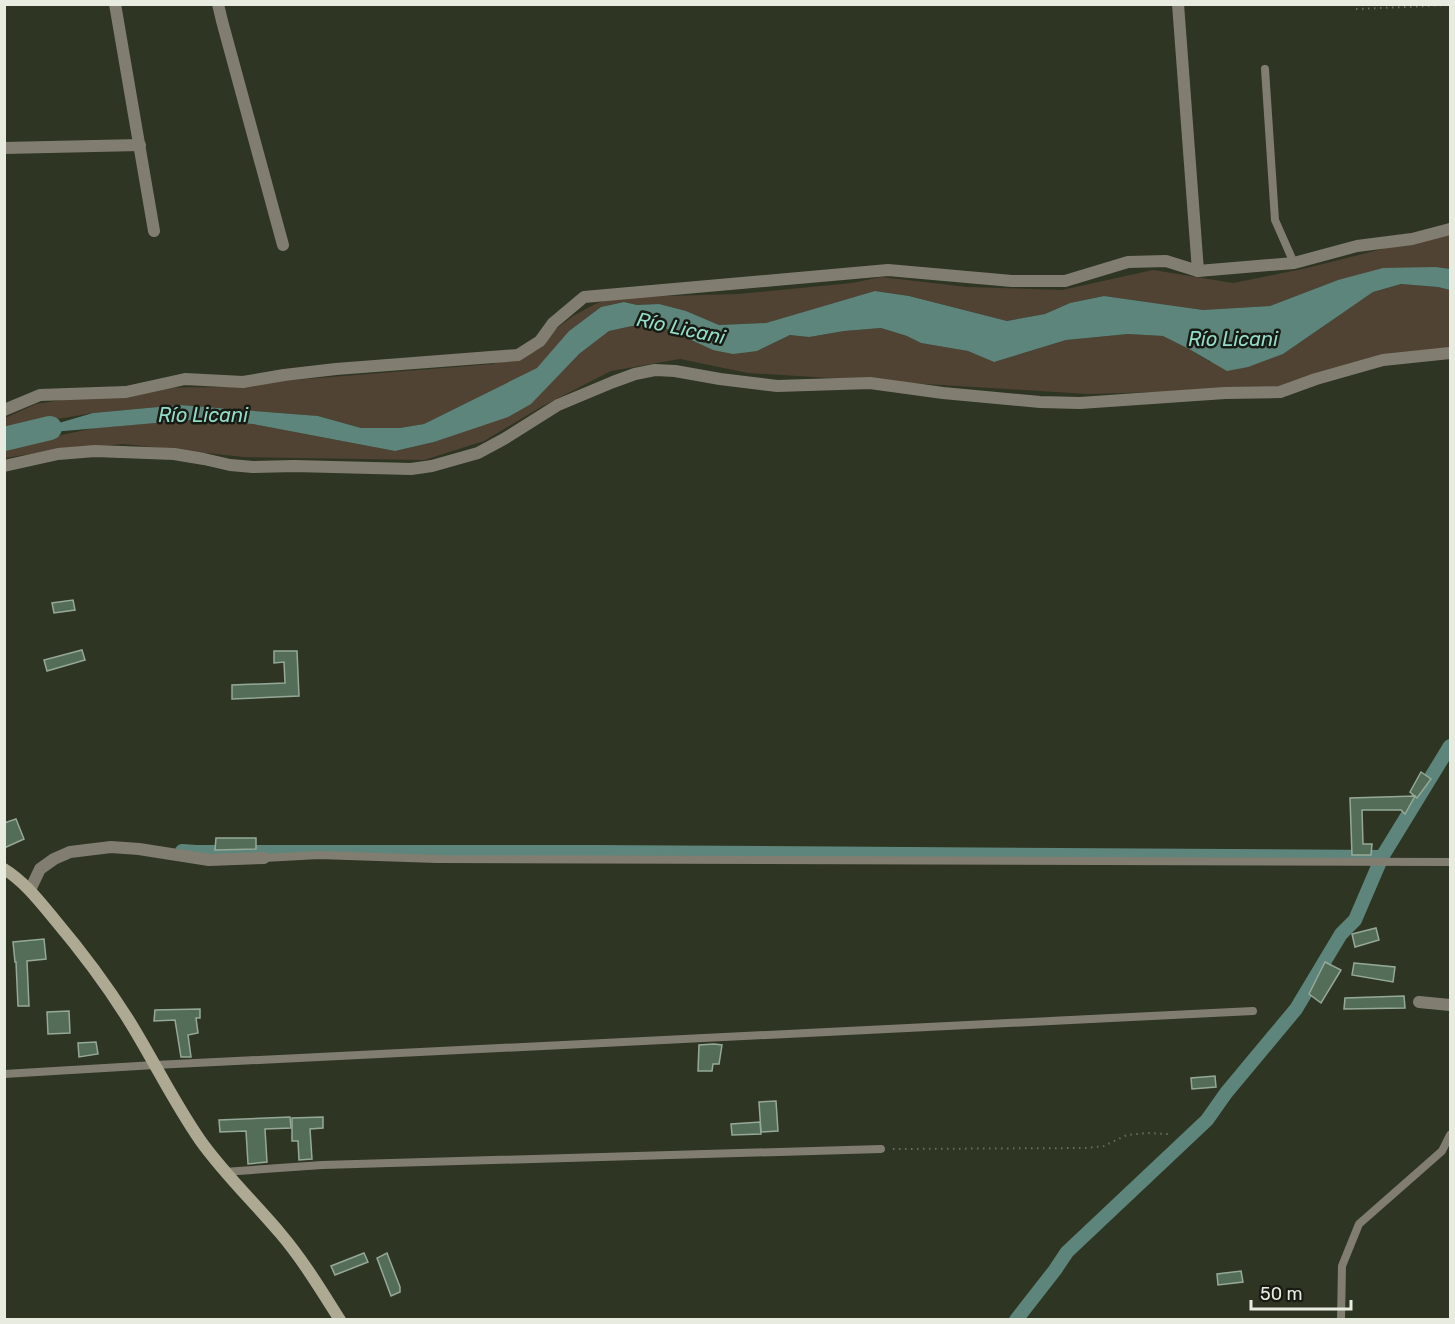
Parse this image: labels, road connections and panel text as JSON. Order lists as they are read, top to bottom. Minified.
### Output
{"water":["Río Licani"],"scale_bar":"50 m"}
